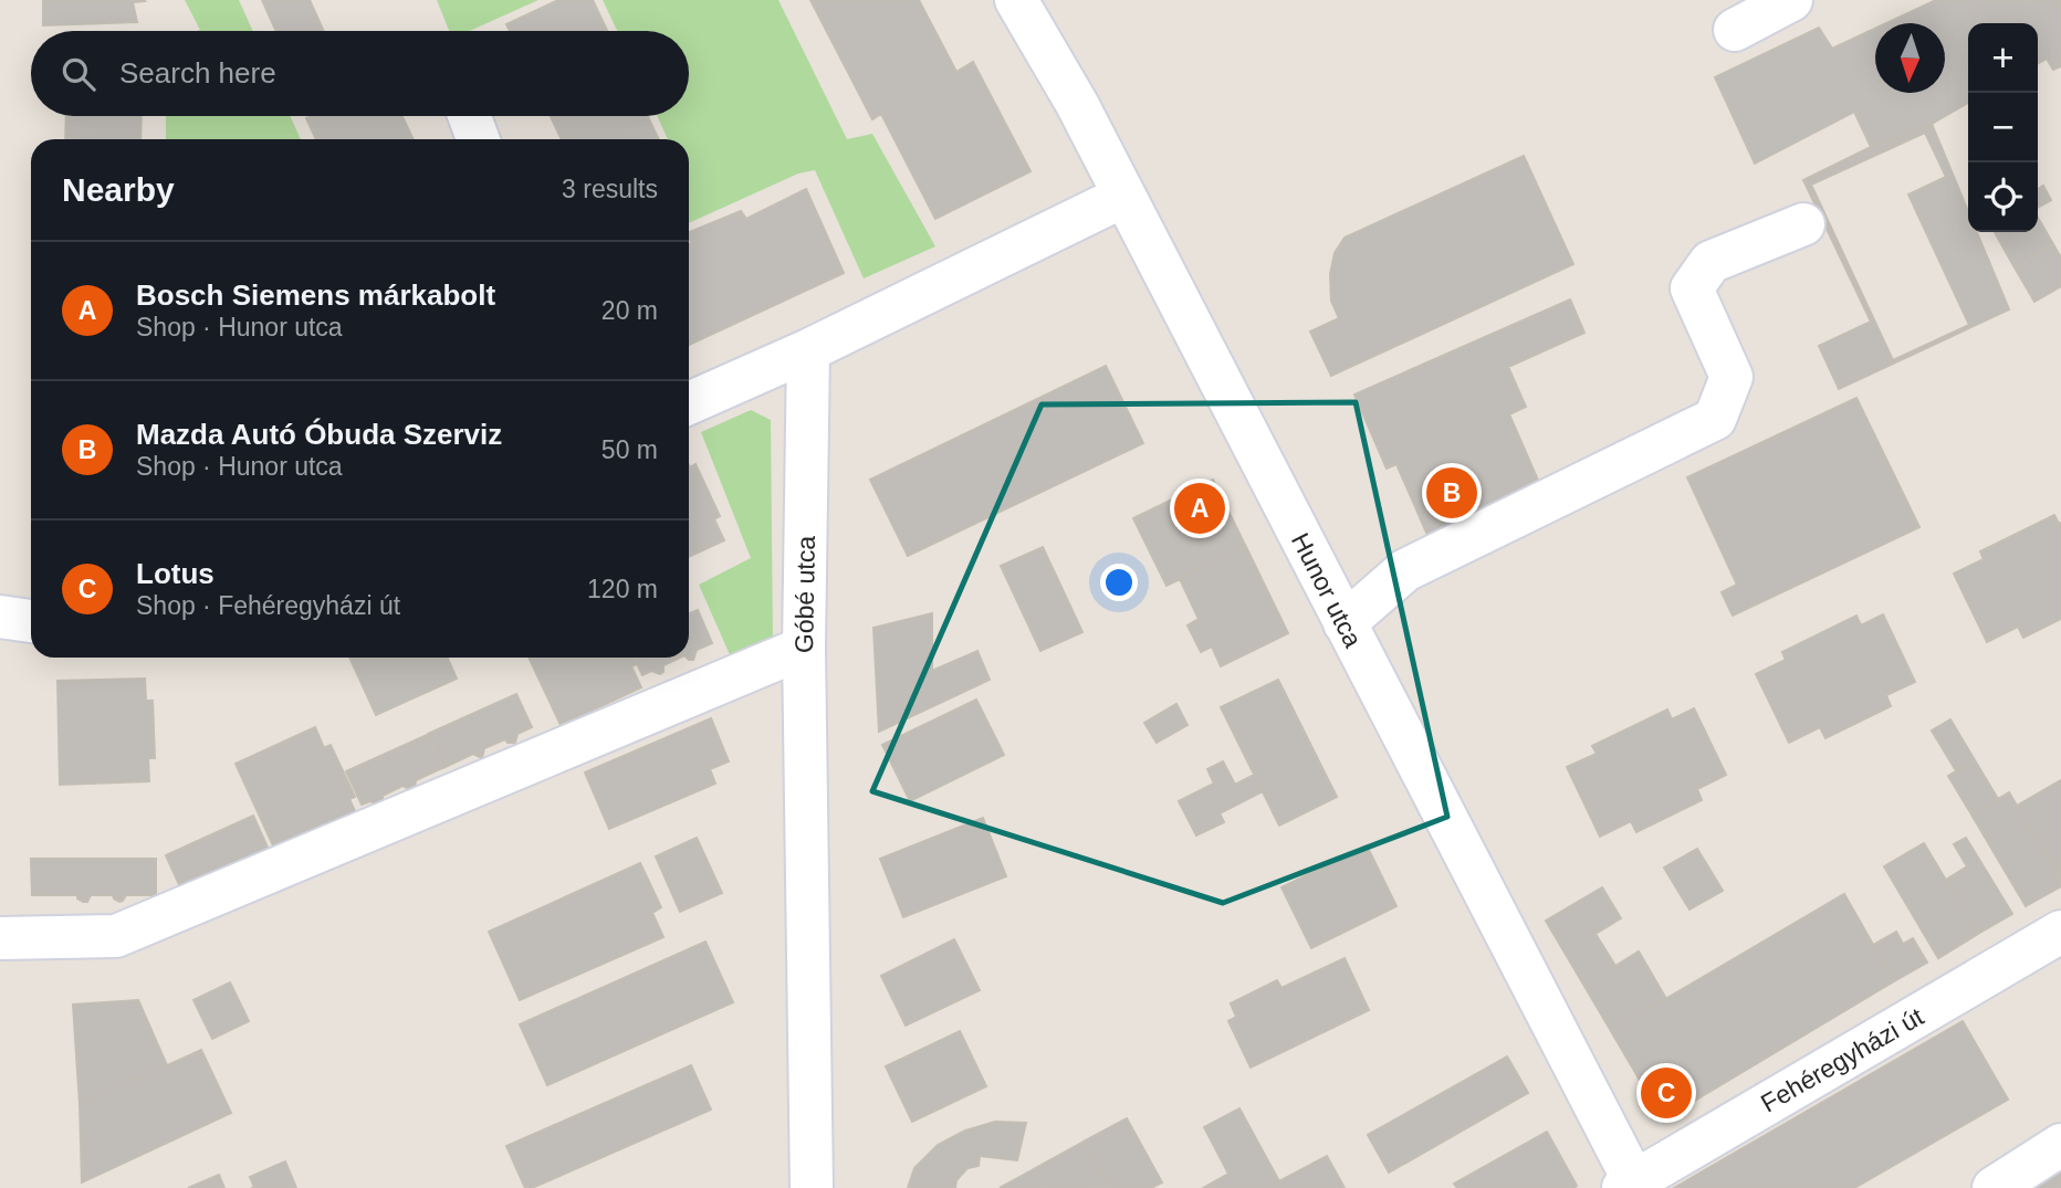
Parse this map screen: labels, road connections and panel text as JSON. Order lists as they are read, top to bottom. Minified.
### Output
{"streets":{"street":["Hunor utca","Góbé utca","Fehéregyházi út"]},"crossings":[["Hunor utca","Fehéregyházi út"]],"north":"bottom","page":{"map_buttons":["+","−"],"search":"Search here","heading":["Nearby","3 results"],"list":[{"mark":"A","name":"Bosch Siemens márkabolt","note":"Shop · Hunor utca","value":"20 m"},{"mark":"B","name":"Mazda Autó Óbuda Szerviz","note":"Shop · Hunor utca","value":"50 m"},{"mark":"C","name":"Lotus","note":"Shop · Fehéregyházi út","value":"120 m"}],"pins":["B","A","C"]}}
